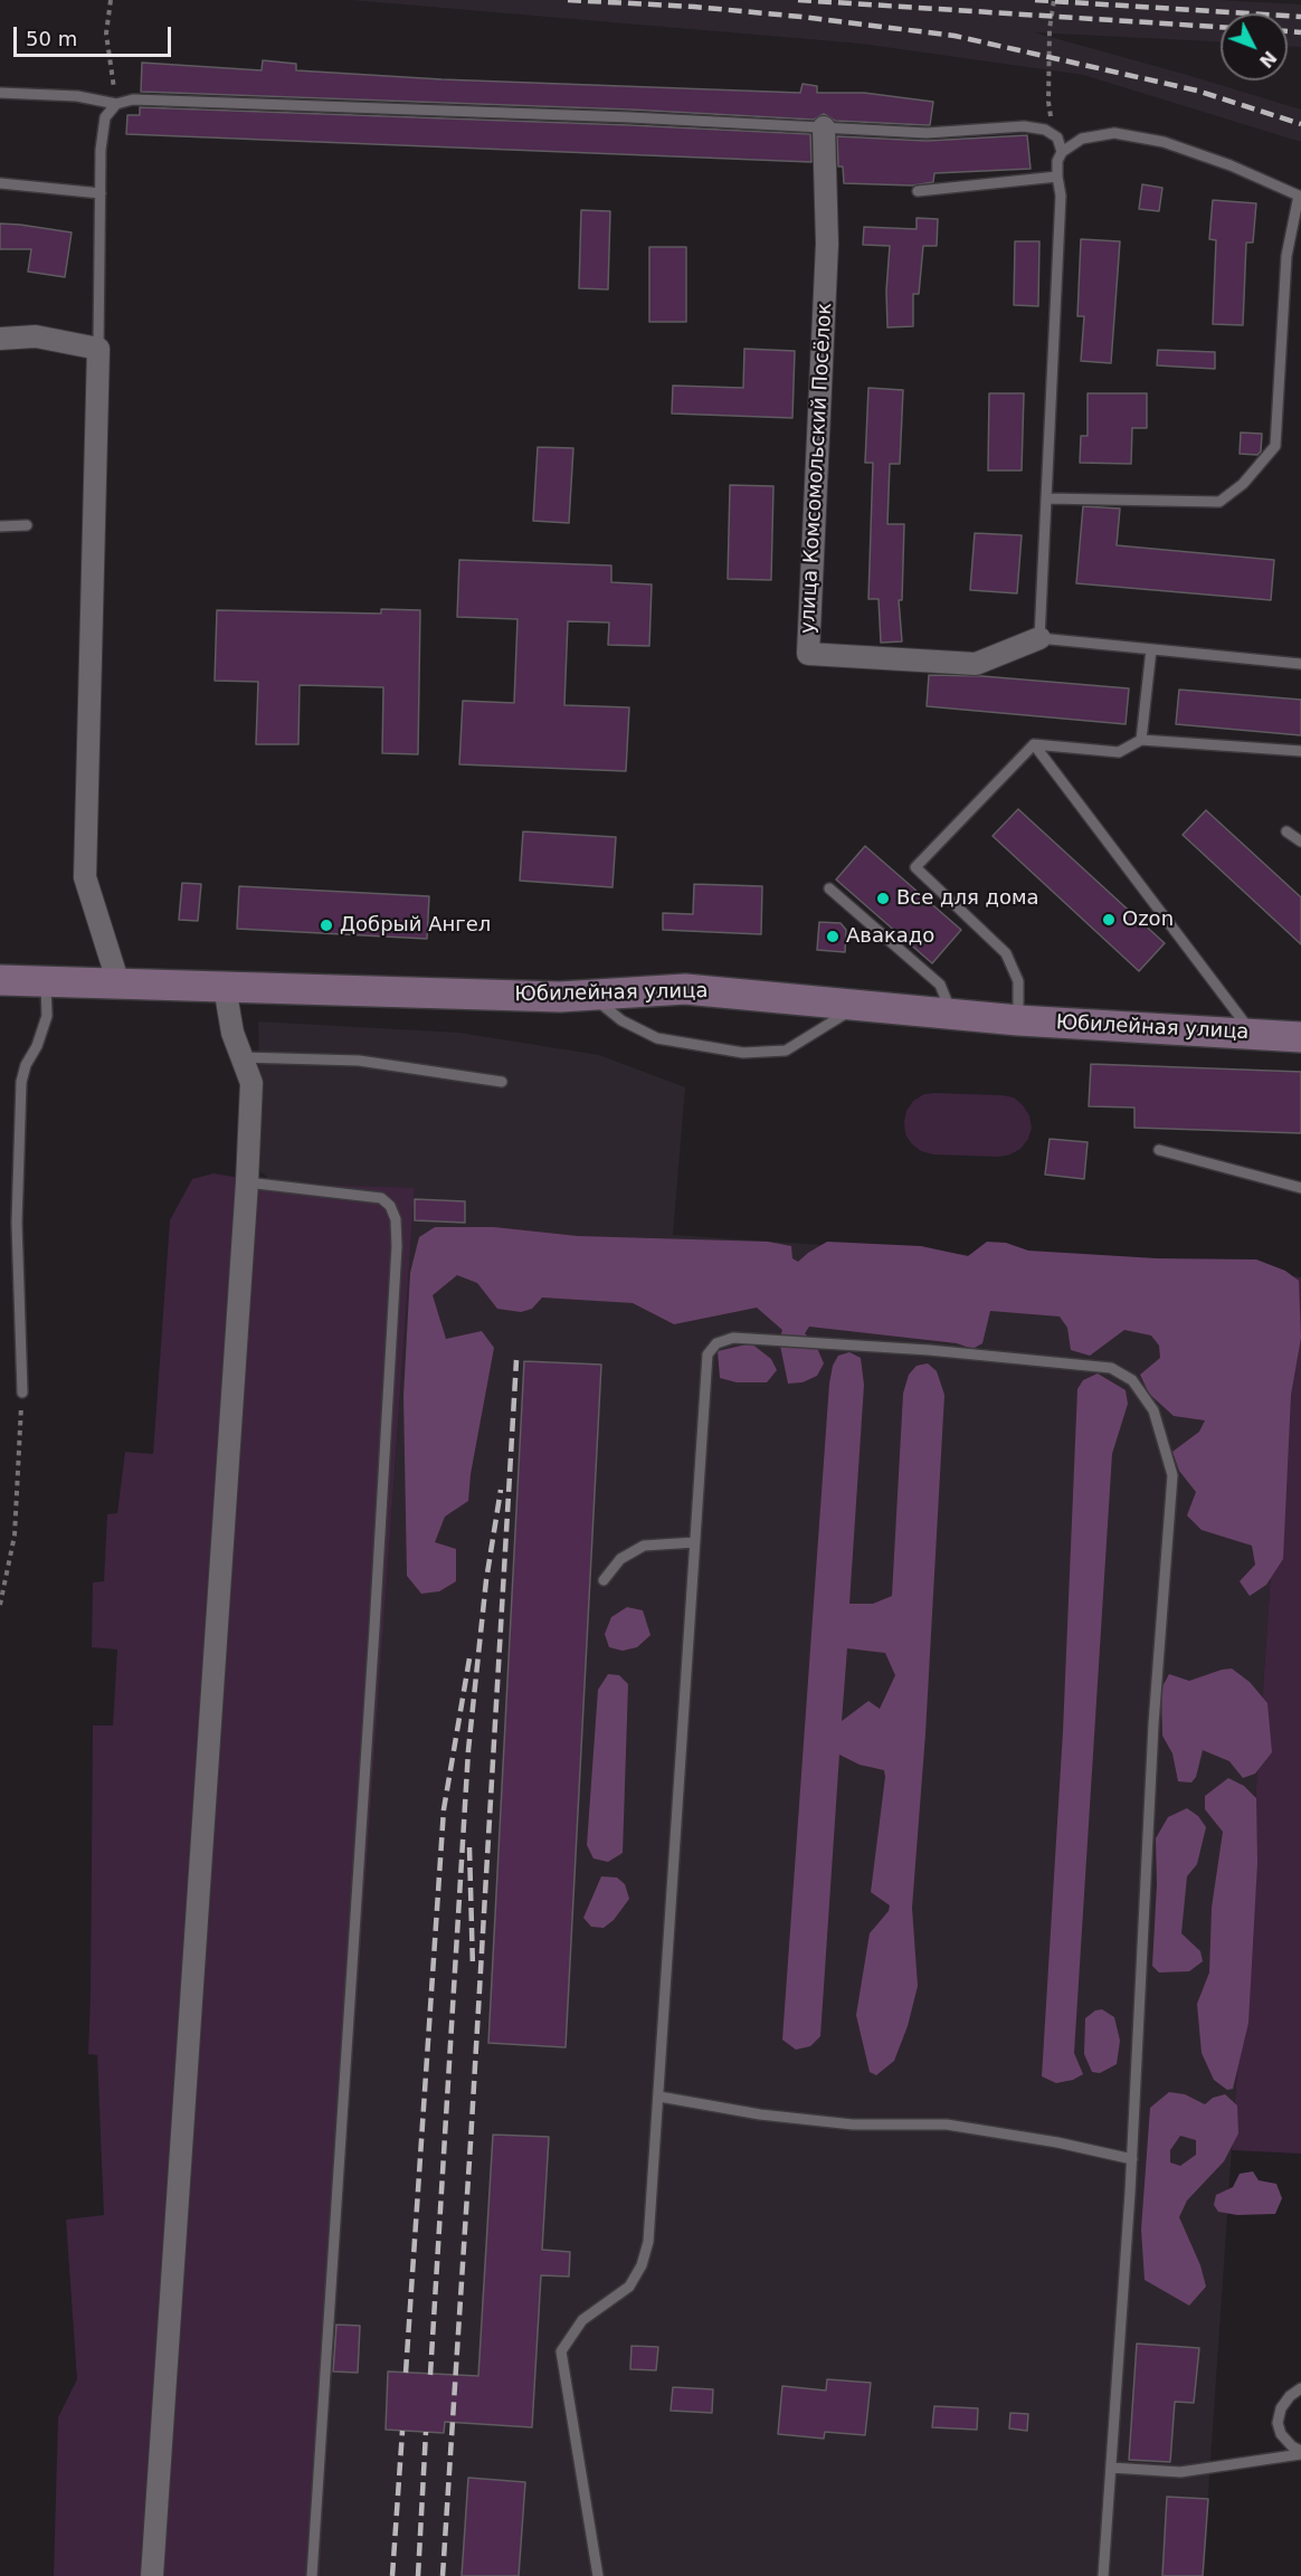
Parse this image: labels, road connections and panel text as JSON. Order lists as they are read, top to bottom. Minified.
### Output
{"streets":{"street":["улица Комсомольский Посёлок","Юбилейная улица"]},"places":["Все для дома","Ozon","Добрый Ангел","Авакадо"],"scale_bar":"50 m","north":"bottom right"}
